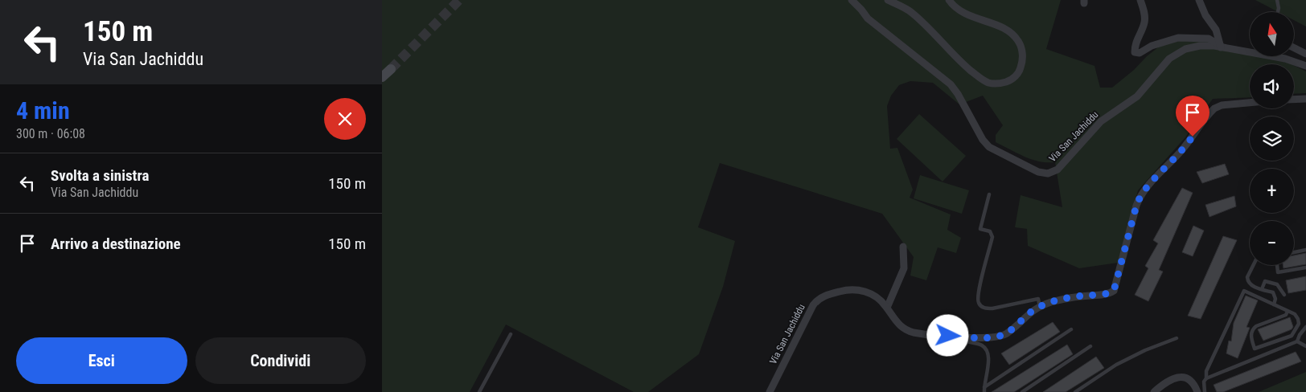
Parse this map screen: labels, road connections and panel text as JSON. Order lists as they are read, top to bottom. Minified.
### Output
{"streets":{"street":["Via San Jachiddu"]},"north":"top","page":{"turn":["150 m","Via San Jachiddu"],"map_buttons":["+","−"],"heading":["4 min","300 m · 06:08"],"list":[{"name":"Svolta a sinistra","note":"Via San Jachiddu","value":"150 m"},{"name":"Arrivo a destinazione","value":"150 m"}],"buttons":["Esci","Condividi"]}}
